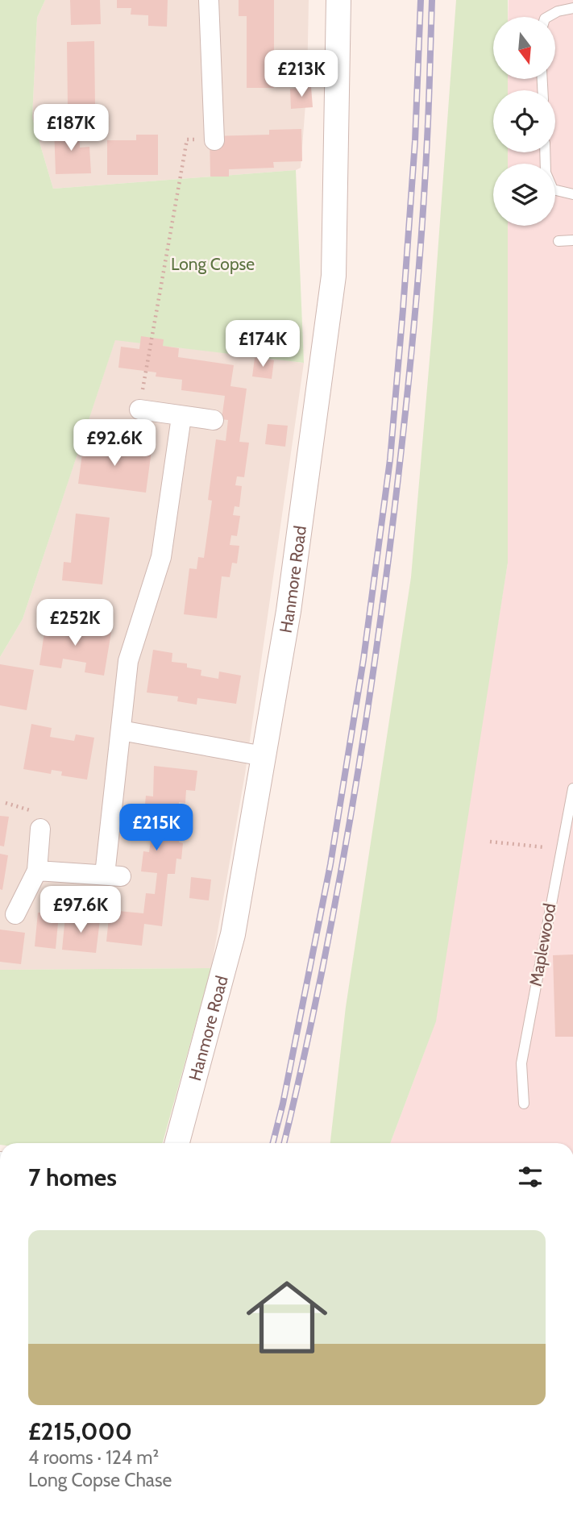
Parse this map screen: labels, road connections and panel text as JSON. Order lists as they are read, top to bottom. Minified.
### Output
{"streets":{"street":["Hanmore Road"],"lane":["Maplewood"]},"parks":["Long Copse"],"north":"bottom","page":{"price":["£213K","£187K","£174K","£92.6K","£252K","£215K","£97.6K"],"heading":"7 homes","list":[{"name":"£215,000","note":"4 rooms · 124 m² · Long Copse Chase"}]}}
